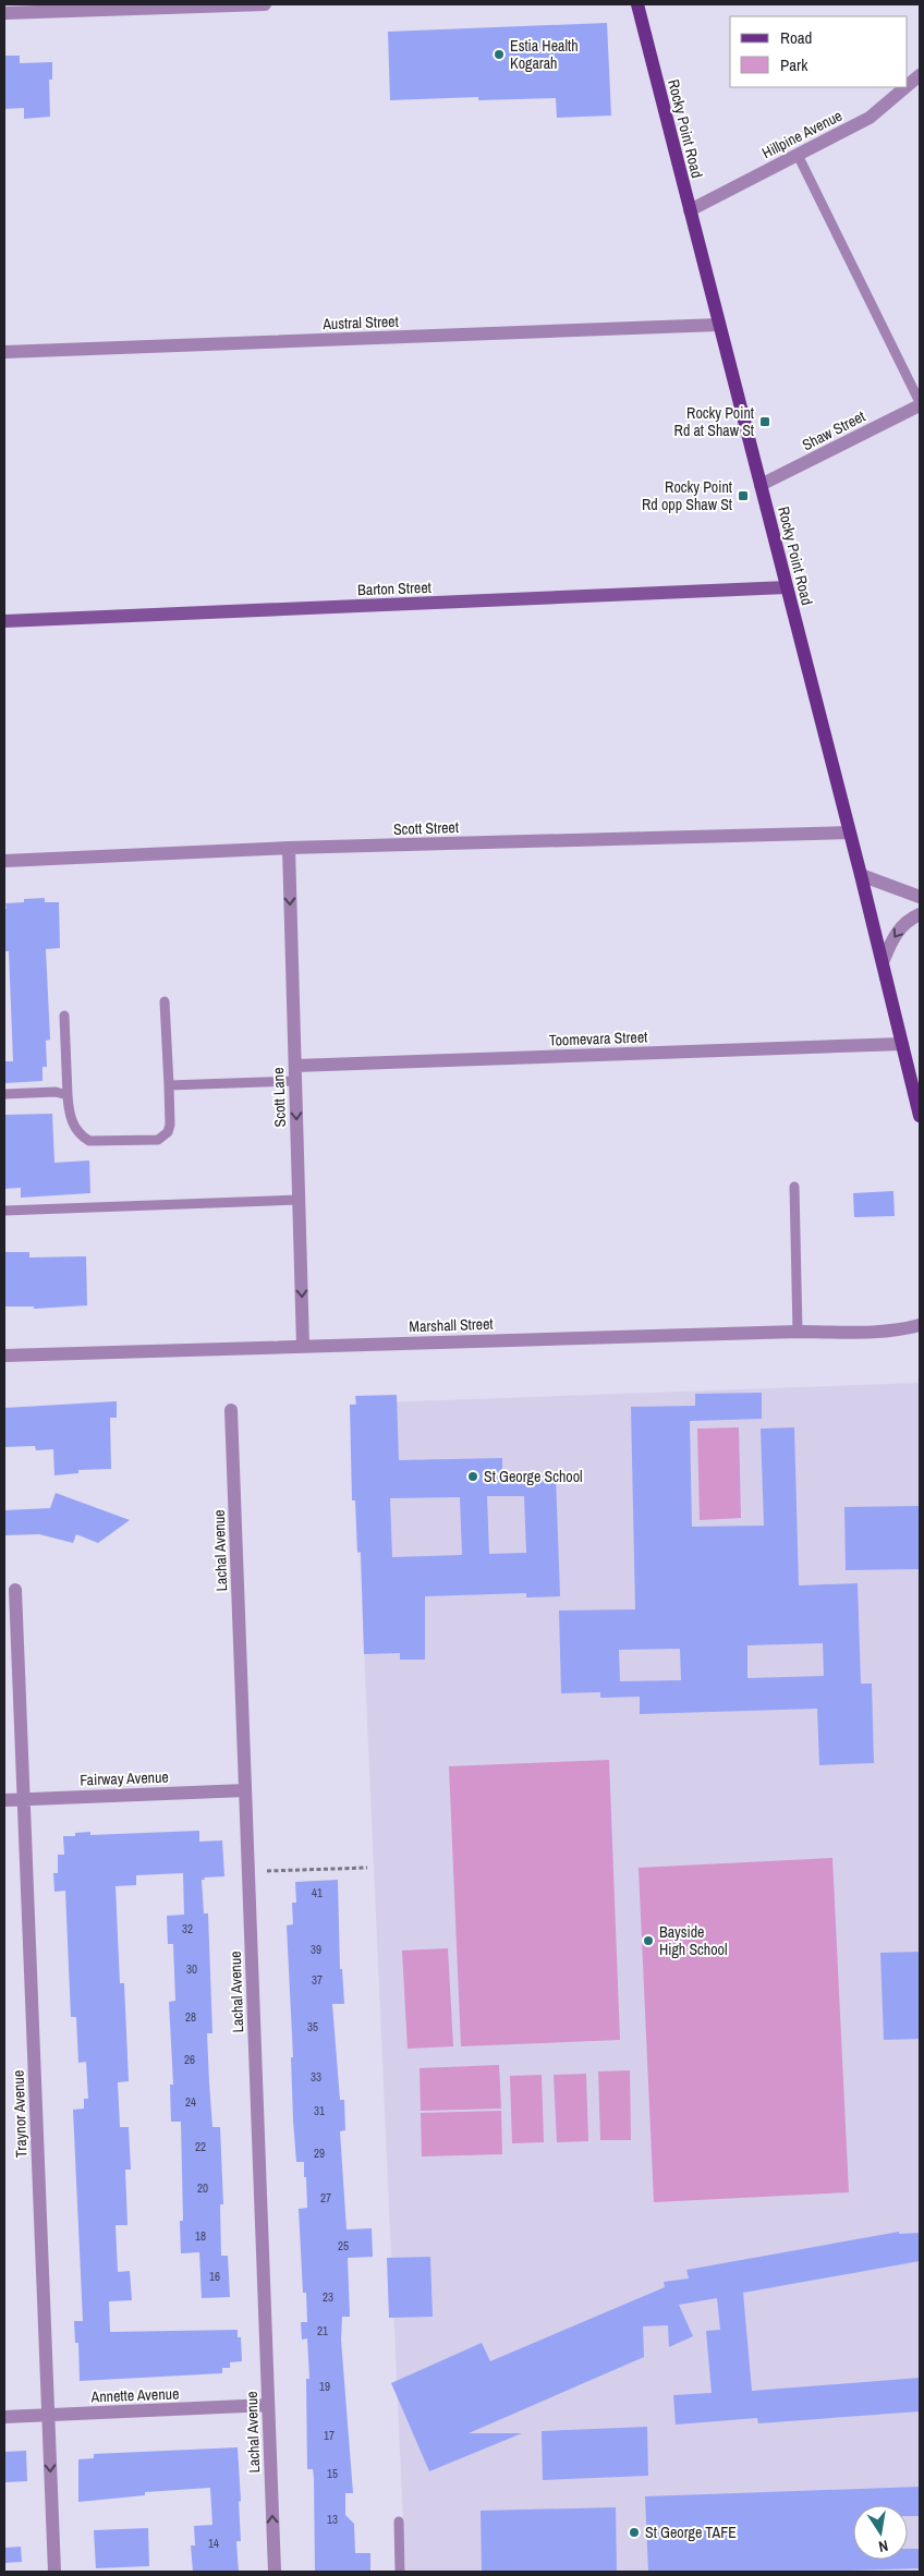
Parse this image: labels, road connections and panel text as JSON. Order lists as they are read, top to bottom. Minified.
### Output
{"streets":{"main road":["Rocky Point Road"],"street":["Hillpine Avenue","Austral Street","Shaw Street","Barton Street","Scott Street","Toomevara Street","Scott Lane","Marshall Street","Lachal Avenue","Fairway Avenue","Traynor Avenue","Annette Avenue"]},"crossings":[["Rocky Point Road","Hillpine Avenue"],["Rocky Point Road","Austral Street"],["Rocky Point Road","Shaw Street"],["Rocky Point Road","Barton Street"],["Rocky Point Road","Scott Street"],["Rocky Point Road","Toomevara Street"],["Scott Street","Scott Lane"],["Toomevara Street","Scott Lane"],["Scott Lane","Marshall Street"],["Lachal Avenue","Fairway Avenue"],["Lachal Avenue","Annette Avenue"],["Fairway Avenue","Traynor Avenue"],["Traynor Avenue","Annette Avenue"]],"one_way":["Scott Lane"],"places":{"other":["Estia Health Kogarah","St George School","Bayside High School","St George TAFE"],"transit":["Rocky Point Rd at Shaw St","Rocky Point Rd opp Shaw St"]},"house_numbers":["41","32","39","30","37","28","35","26","33","24","31","22","29","20","27","18","25","16","23","21","19","17","15","13","14"],"legend":["Road","Park"],"north":"bottom"}
